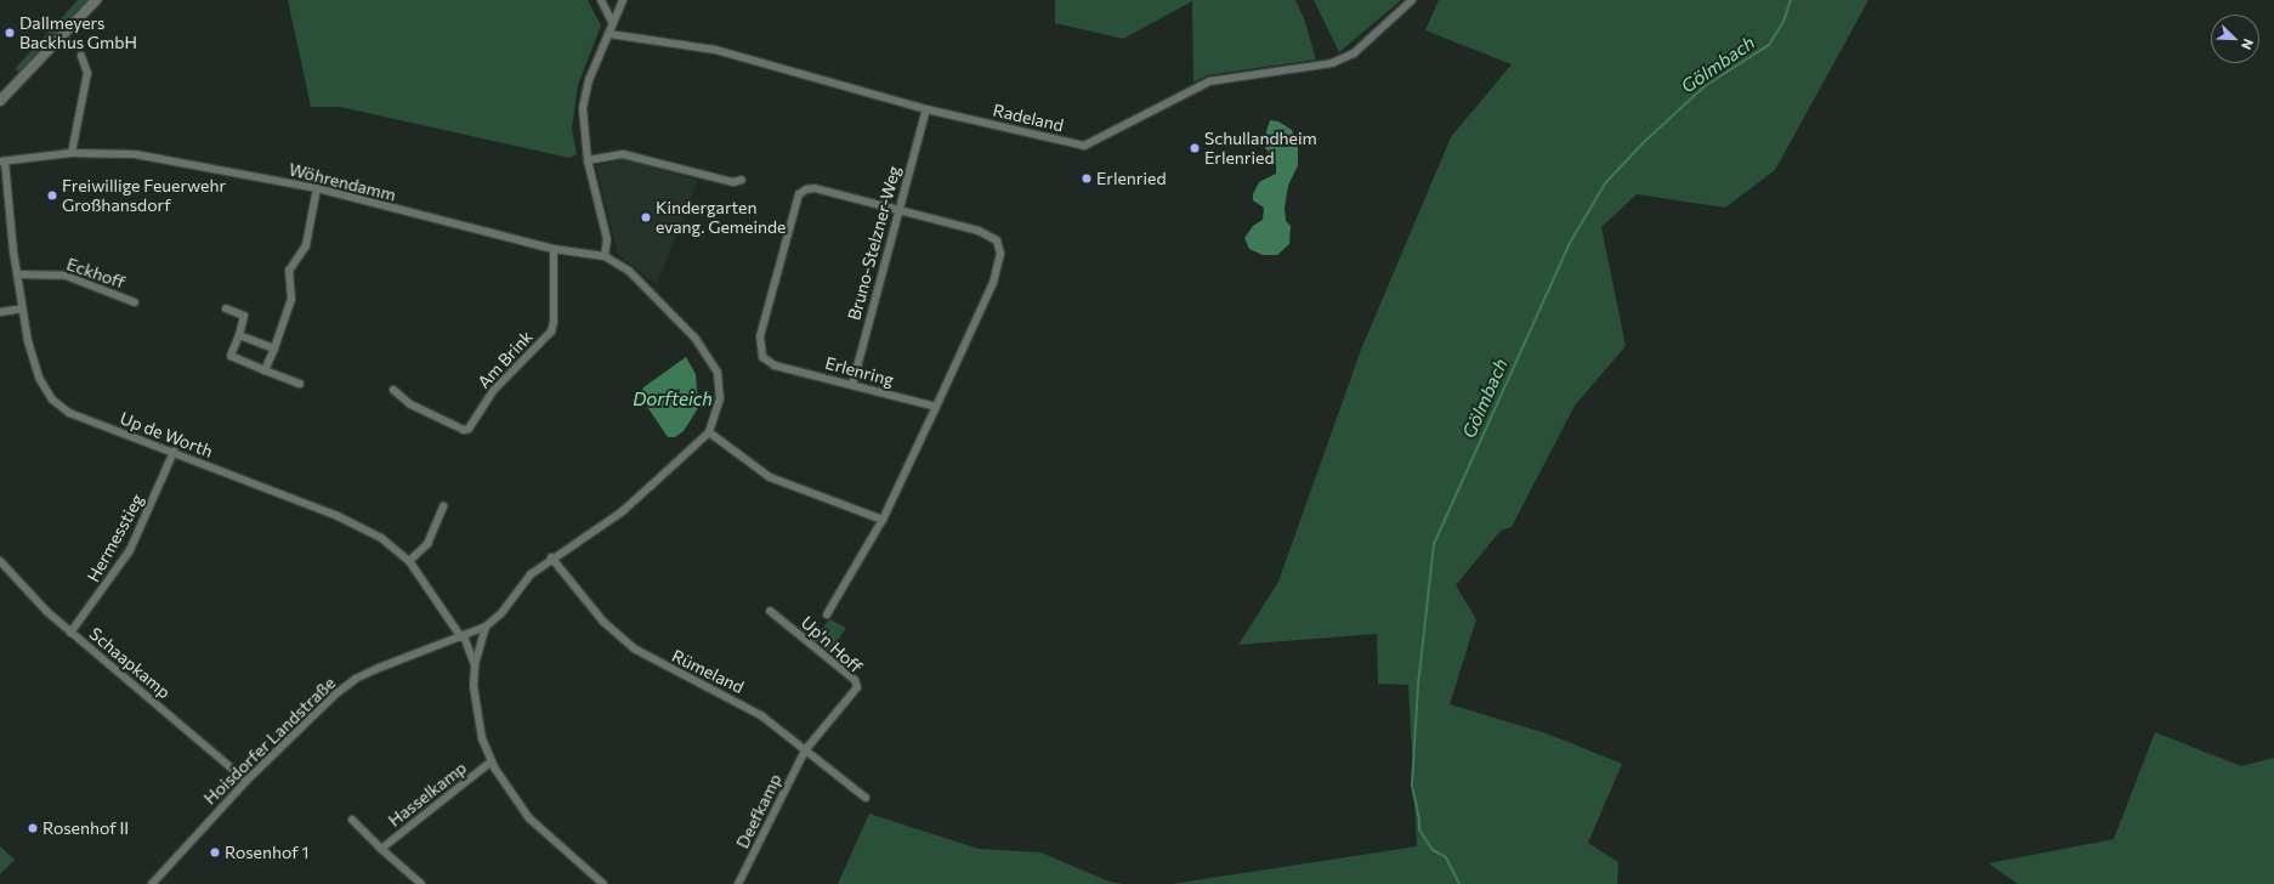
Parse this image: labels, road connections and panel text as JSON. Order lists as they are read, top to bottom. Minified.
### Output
{"streets":{"street":["Radeland","Wöhrendamm","Bruno-Stelzner-Weg","Eckhoff","Am Brink","Erlenring","Up de Worth","Hermesstieg","Up'n Hoff","Schaapkamp","Rümeland","Hoisdorfer Landstraße","Hasselkamp","Deefkamp"]},"crossings":[["Radeland","Bruno-Stelzner-Weg"],["Wöhrendamm","Am Brink"],["Wöhrendamm","Up de Worth"],["Wöhrendamm","Hoisdorfer Landstraße"],["Bruno-Stelzner-Weg","Erlenring"],["Eckhoff","Up de Worth"],["Up de Worth","Hermesstieg"],["Up de Worth","Hoisdorfer Landstraße"],["Hermesstieg","Schaapkamp"],["Up'n Hoff","Rümeland"],["Up'n Hoff","Deefkamp"],["Schaapkamp","Hoisdorfer Landstraße"],["Rümeland","Hoisdorfer Landstraße"],["Rümeland","Deefkamp"]],"water":["Gölmbach","Dorfteich"],"places":["Dallmeyers Backhus GmbH","Schullandheim Erlenried","Erlenried","Freiwillige Feuerwehr Großhansdorf","Kindergarten evang. Gemeinde","Rosenhof II","Rosenhof 1"],"north":"bottom right"}
